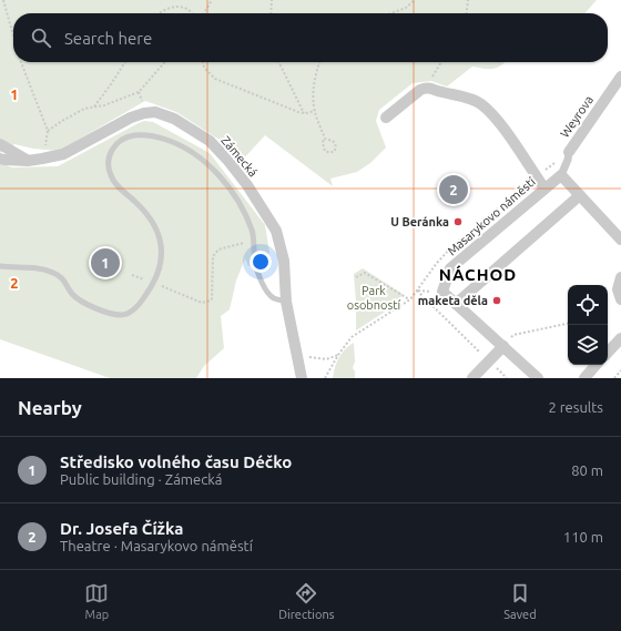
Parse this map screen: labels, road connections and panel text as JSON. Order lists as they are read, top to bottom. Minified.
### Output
{"streets":{"street":["Weyrova","Zámecká","Masarykovo náměstí"]},"crossings":[["Weyrova","Masarykovo náměstí"]],"districts":["NÁCHOD"],"parks":["Park osobností"],"places":["U Beránka","maketa děla"],"page":{"search":"Search here","pins":["2","1"],"heading":["Nearby","2 results"],"list":[{"mark":"1","name":"Středisko volného času Déčko","note":"Public building · Zámecká","value":"80 m"},{"mark":"2","name":"Dr. Josefa Čížka","note":"Theatre · Masarykovo náměstí","value":"110 m"}],"nav":["Map","Directions","Saved"]},"grid":{"rows":["1","2"]}}
